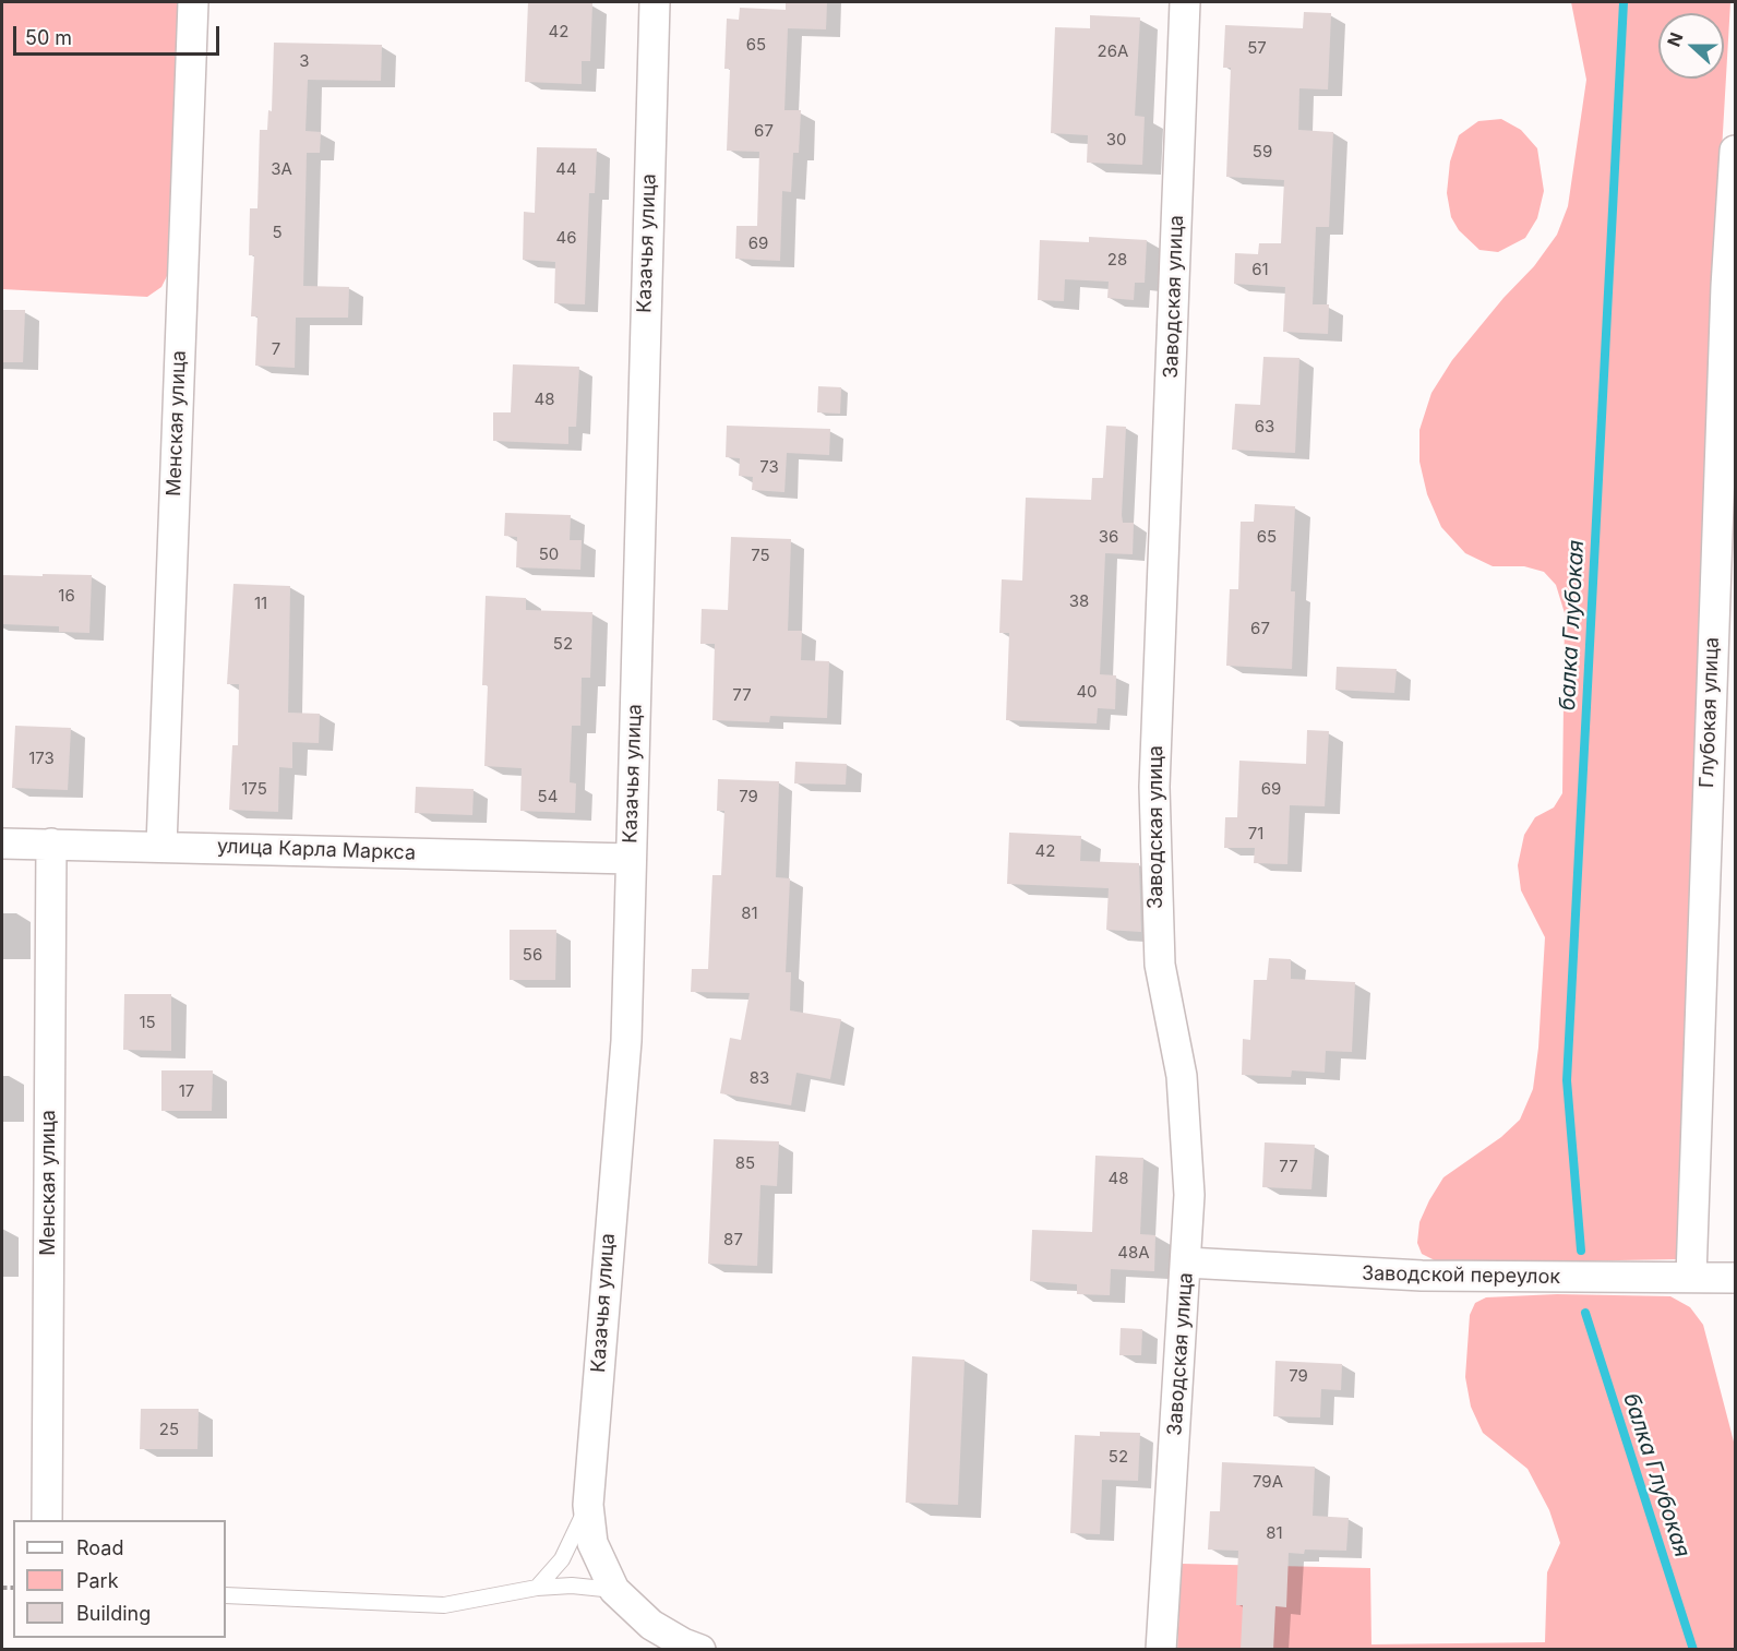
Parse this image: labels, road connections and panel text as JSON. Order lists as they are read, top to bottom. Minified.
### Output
{"streets":{"street":["Казачья улица","Заводская улица","Менская улица","Глубокая улица","улица Карла Маркса","Заводской переулок"]},"crossings":[["Казачья улица","улица Карла Маркса"],["Заводская улица","Заводской переулок"],["Менская улица","улица Карла Маркса"],["Глубокая улица","Заводской переулок"]],"water":["балка Глубокая"],"house_numbers":["42","65","57","26А","3","67","30","59","3А","44","5","46","69","28","61","7","48","63","73","36","65","50","75","16","38","11","67","52","40","77","173","175","69","54","79","71","42","81","56","15","83","17","85","77","48","87","48А","79","25","52","79А","81"],"legend":["Road","Park","Building"],"scale_bar":"50 m","north":"left"}
